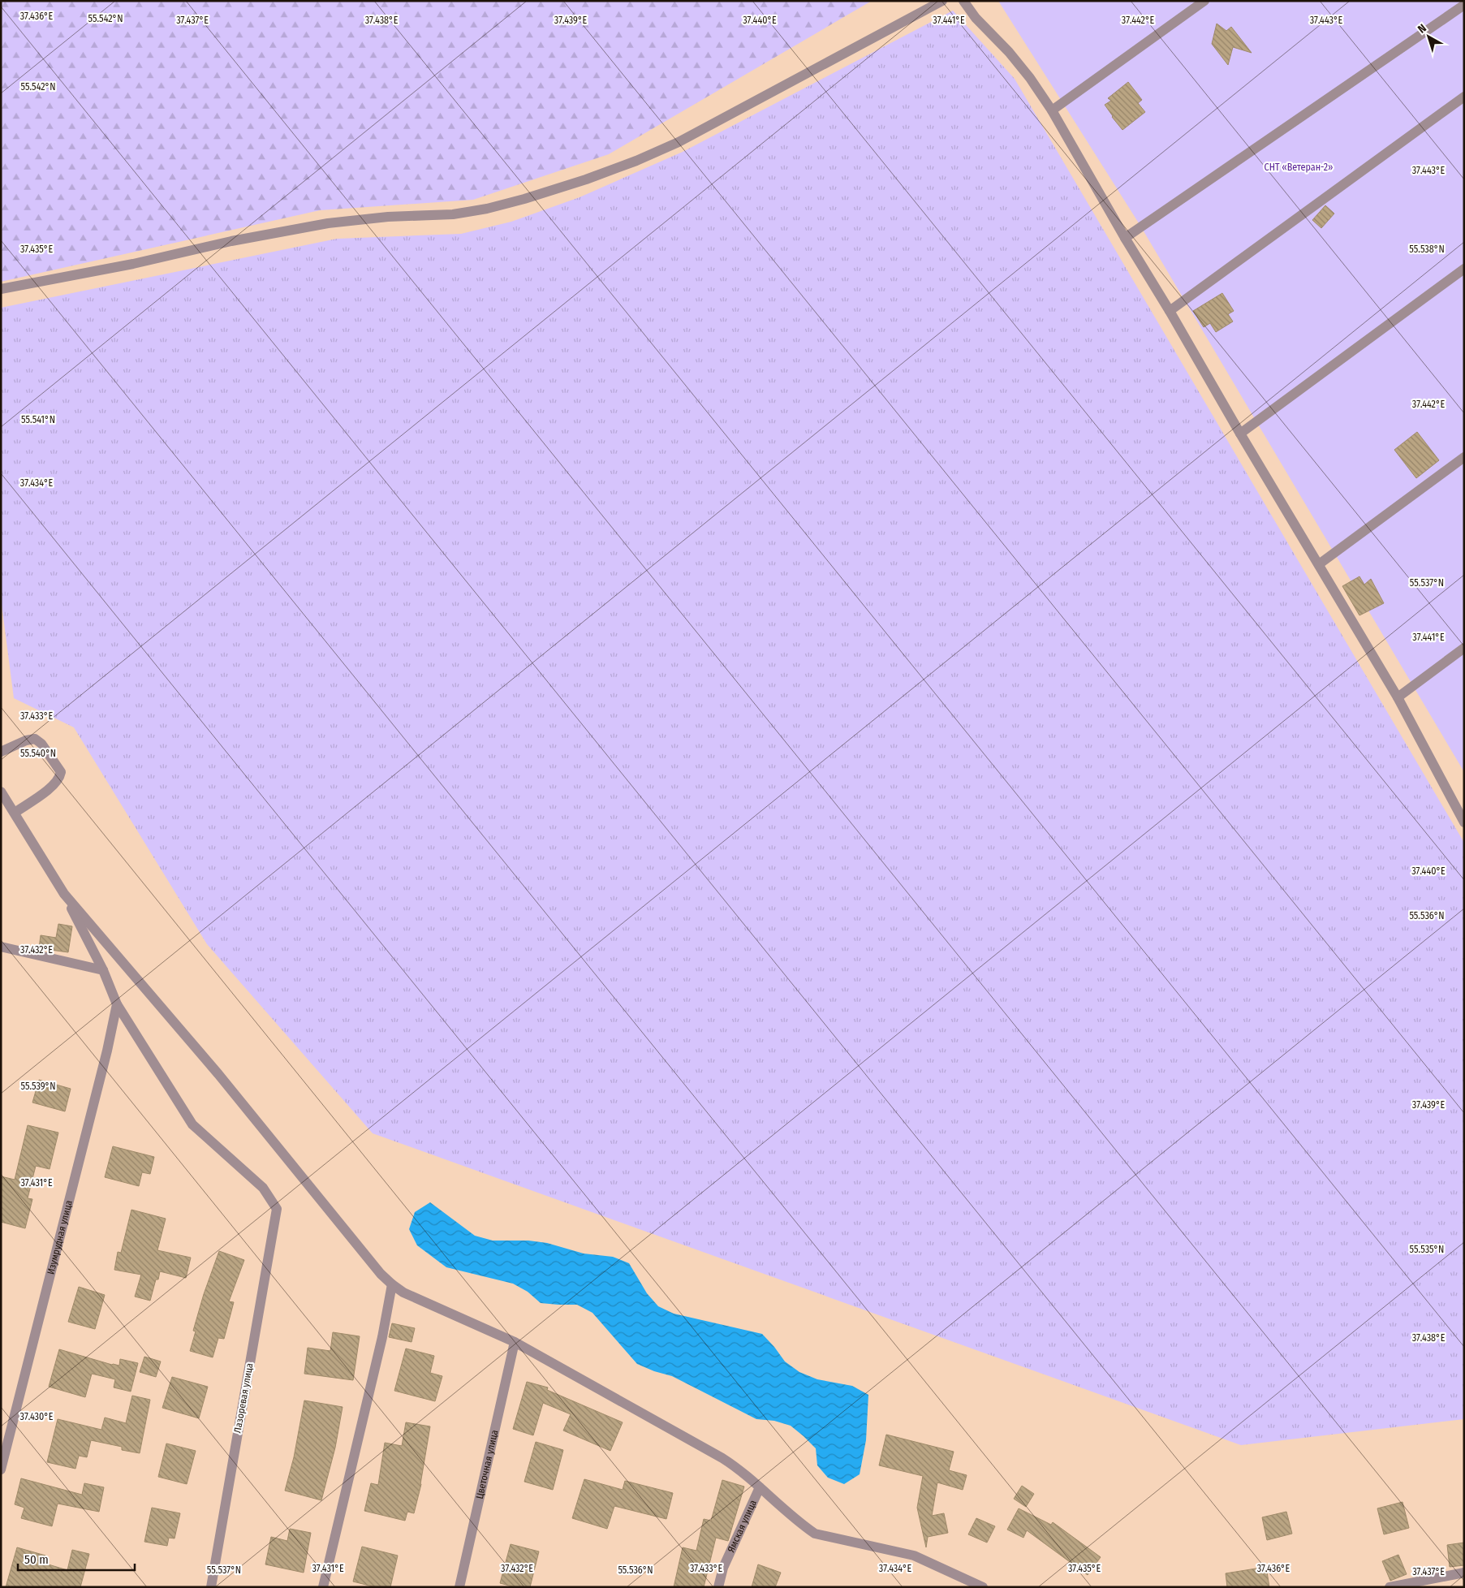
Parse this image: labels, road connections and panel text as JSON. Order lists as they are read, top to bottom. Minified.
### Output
{"streets":{"street":["Изумрудная улица","Лазоревая улица","Цветочная улица","Ямская улица"]},"crossings":[["Изумрудная улица","Лазоревая улица"]],"parks":["СНТ «Ветеран-2»"],"scale_bar":"50 m","north":"top left","coordinates":["37.436°E","55.542°N","37.437°E","37.442°E","37.438°E","37.439°E","37.440°E","37.441°E","37.443°E","55.538°N","37.435°E","55.541°N","37.434°E","55.537°N","37.433°E","55.540°N","55.536°N","37.432°E","55.539°N","37.431°E","55.535°N","37.430°E"]}
